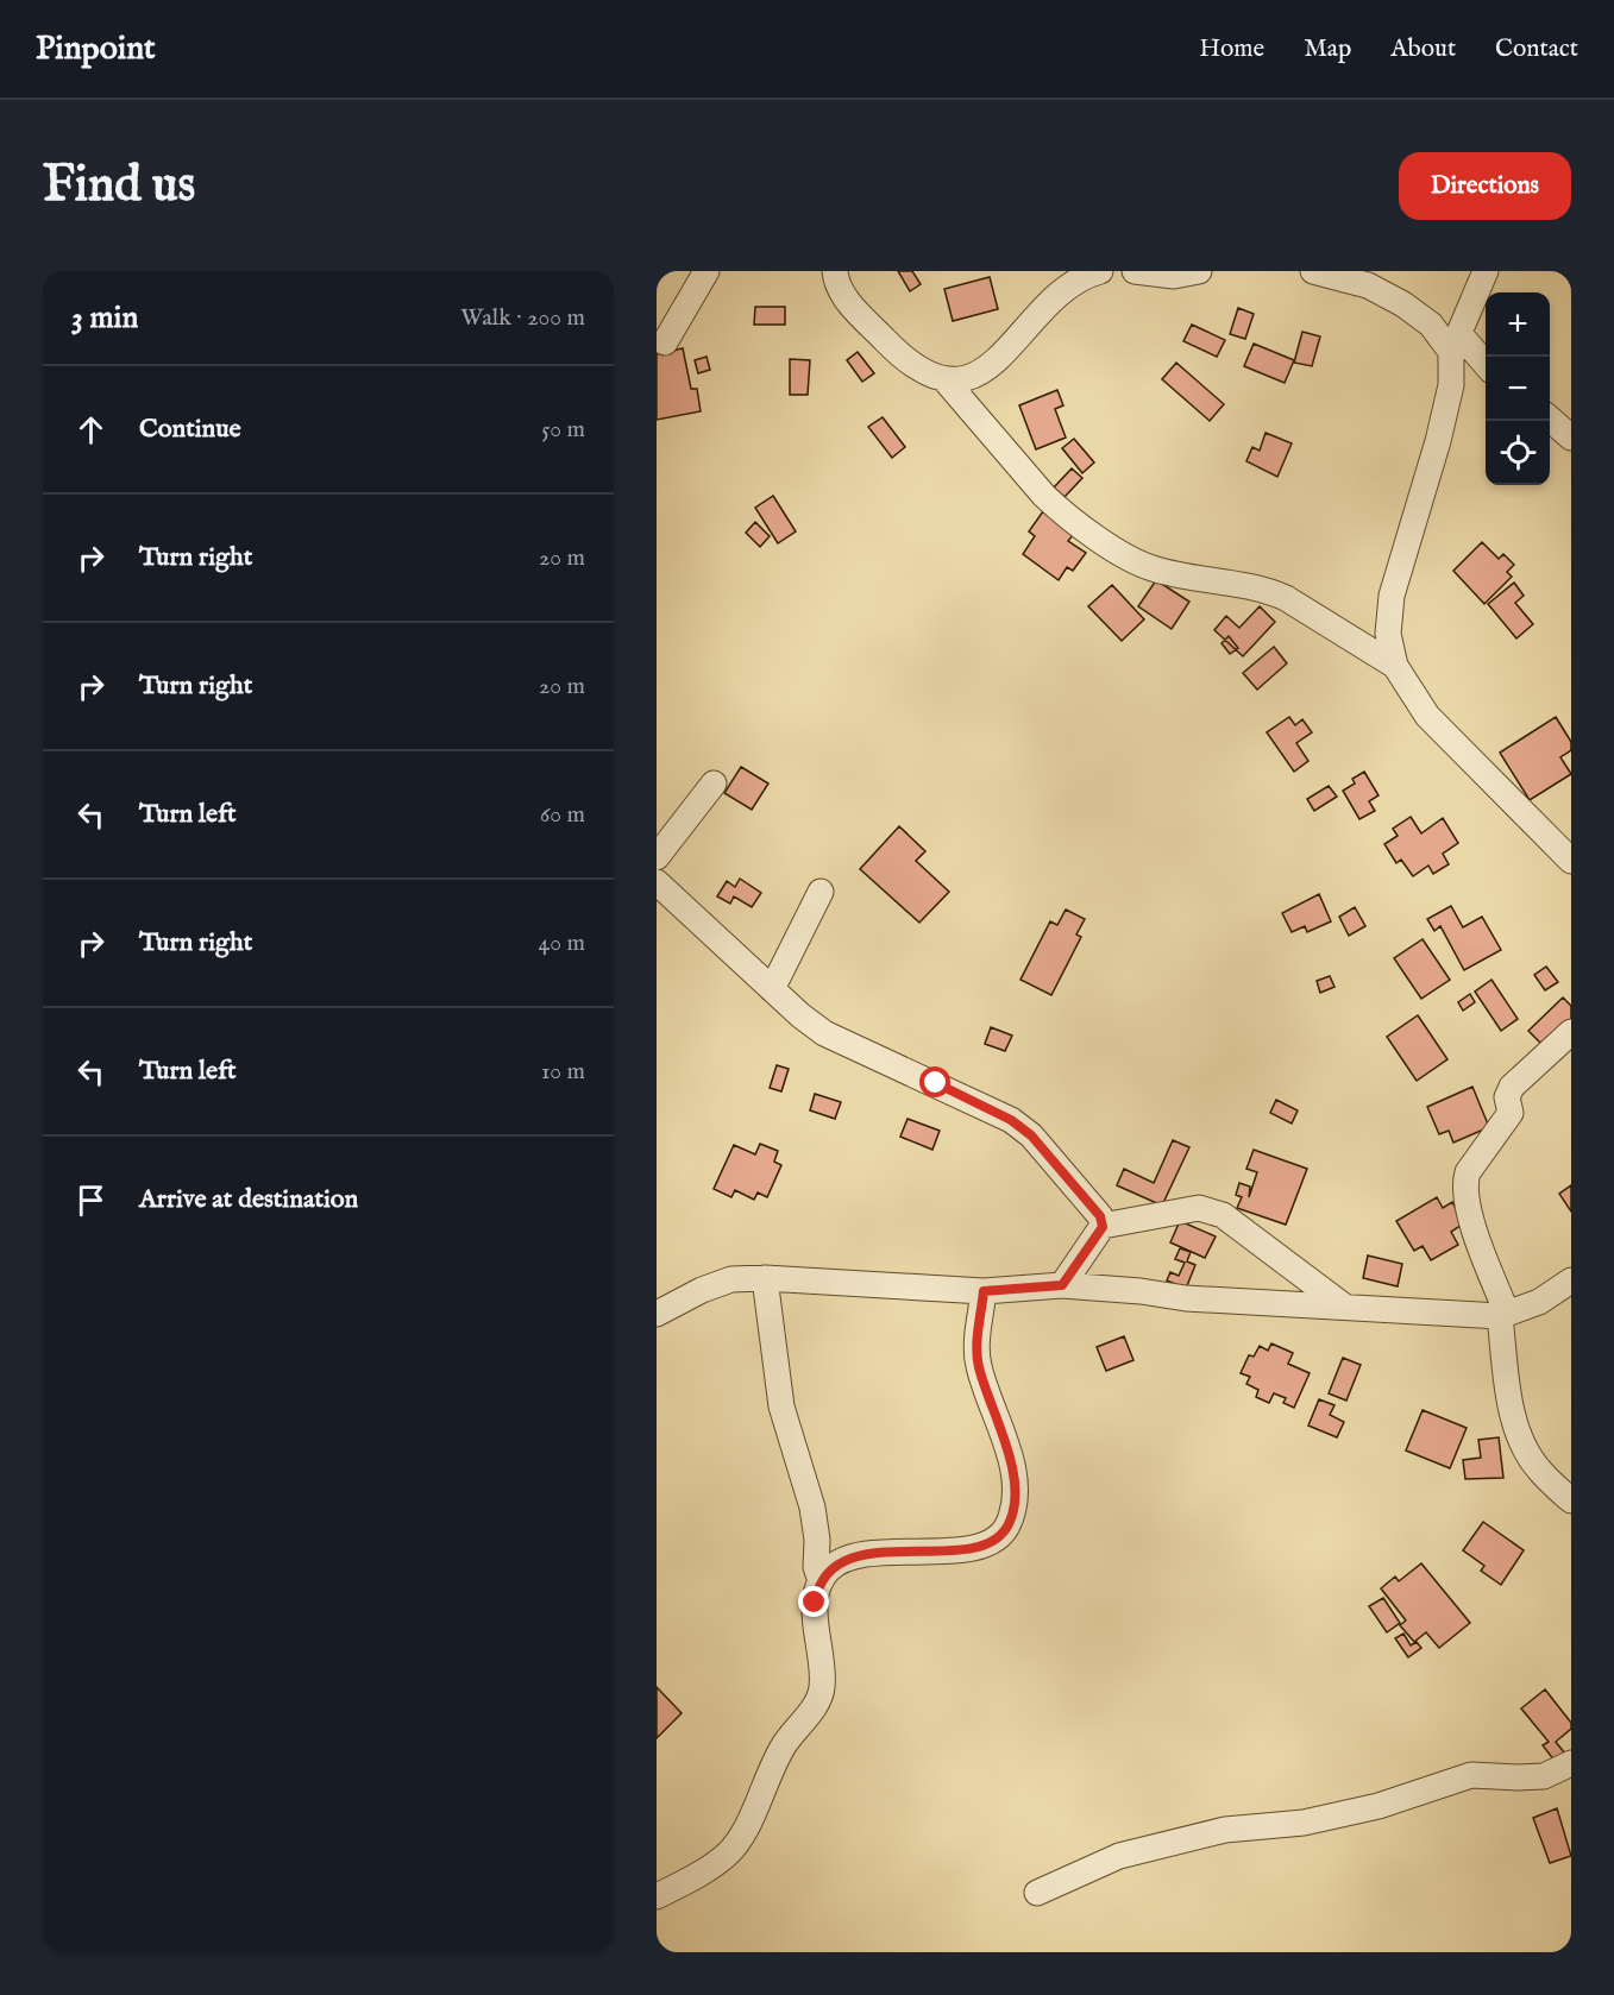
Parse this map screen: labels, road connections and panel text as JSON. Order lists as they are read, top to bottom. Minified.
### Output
{"page":{"header":"Pinpoint","nav":["Home","Map","About","Contact"],"buttons":"Directions","title":"Find us","heading":["3 min","Walk · 200 m"],"map_buttons":["+","−"],"list":[["Continue","50 m"],["Turn right","20 m"],["Turn right","20 m"],["Turn left","60 m"],["Turn right","40 m"],["Turn left","10 m"],"Arrive at destination"]}}
